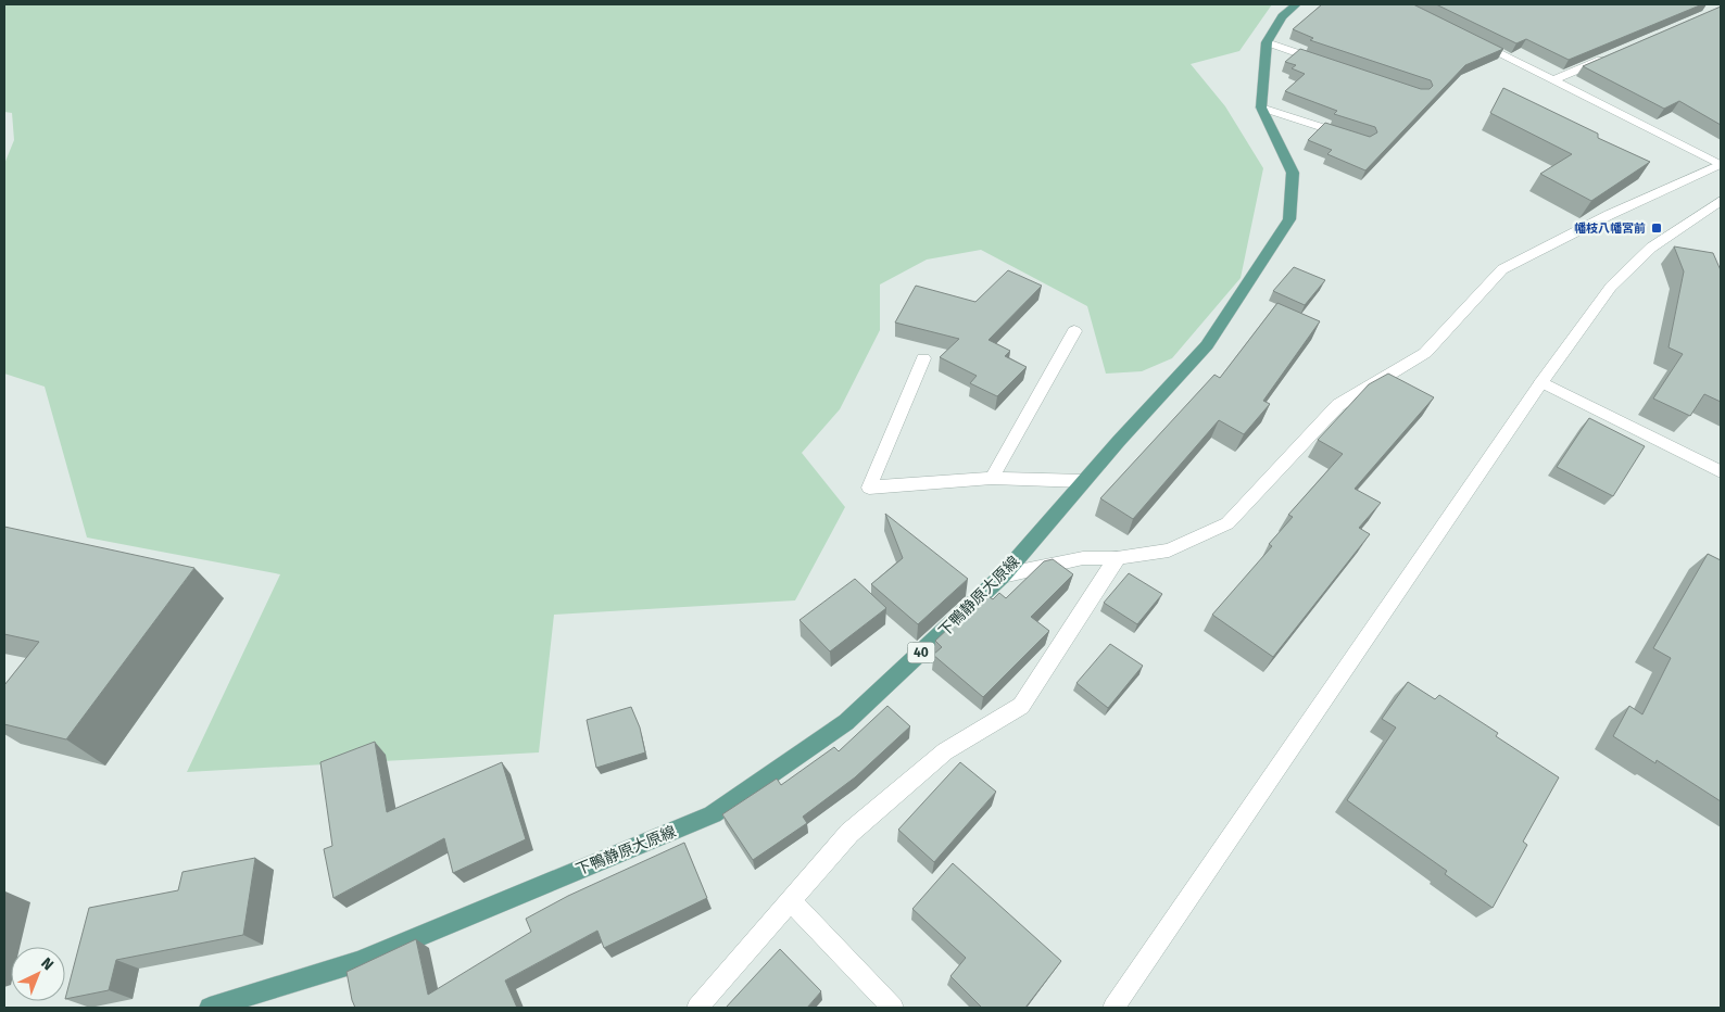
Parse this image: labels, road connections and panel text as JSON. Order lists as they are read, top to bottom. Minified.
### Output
{"streets":{"main road":["下鴨静原大原線","40"]},"places":{"transit":["幡枝八幡宮前"]},"north":"top right"}
